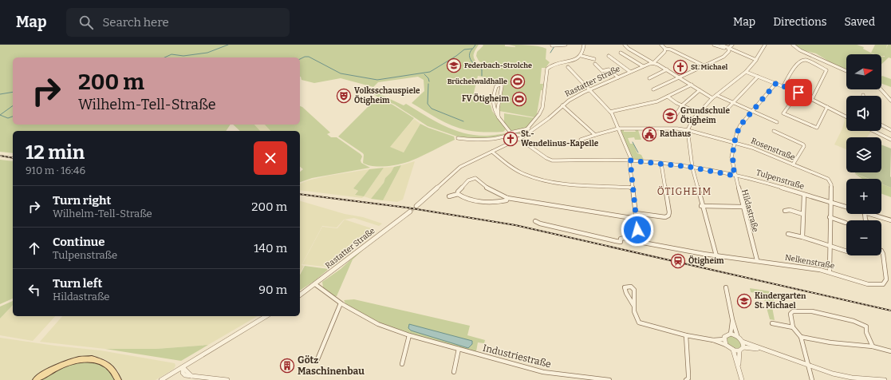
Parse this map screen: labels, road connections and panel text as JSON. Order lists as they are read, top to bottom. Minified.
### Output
{"streets":{"street":["Rastatter Straße","Rosenstraße","Tulpenstraße","Hildastraße","Nelkenstraße","Industriestraße"]},"crossings":[["Rastatter Straße","Tulpenstraße"],["Rastatter Straße","Industriestraße"],["Rosenstraße","Tulpenstraße"],["Rosenstraße","Hildastraße"],["Tulpenstraße","Hildastraße"],["Hildastraße","Nelkenstraße"]],"districts":["ÖTIGHEIM"],"places":{"school or university":["Federbach-Strolche","Grundschule Ötigheim","Kindergarten St. Michael"],"church":["St. Michael","St.- Wendelinus-Kapelle"],"sports":["Brüchelwaldhalle","FV Ötigheim"],"theatre":["Volksschauspiele Ötigheim"],"public building":["Rathaus"],"station":["Ötigheim"],"building":["Götz Maschinenbau"]},"north":"right","page":{"header":"Map","search":"Search here","nav":["Map","Directions","Saved"],"map_buttons":["+","−"],"turn":["200 m","Wilhelm-Tell-Straße"],"heading":["12 min","910 m · 16:46"],"list":[{"name":"Turn right","note":"Wilhelm-Tell-Straße","value":"200 m"},{"name":"Continue","note":"Tulpenstraße","value":"140 m"},{"name":"Turn left","note":"Hildastraße","value":"90 m"}]}}
